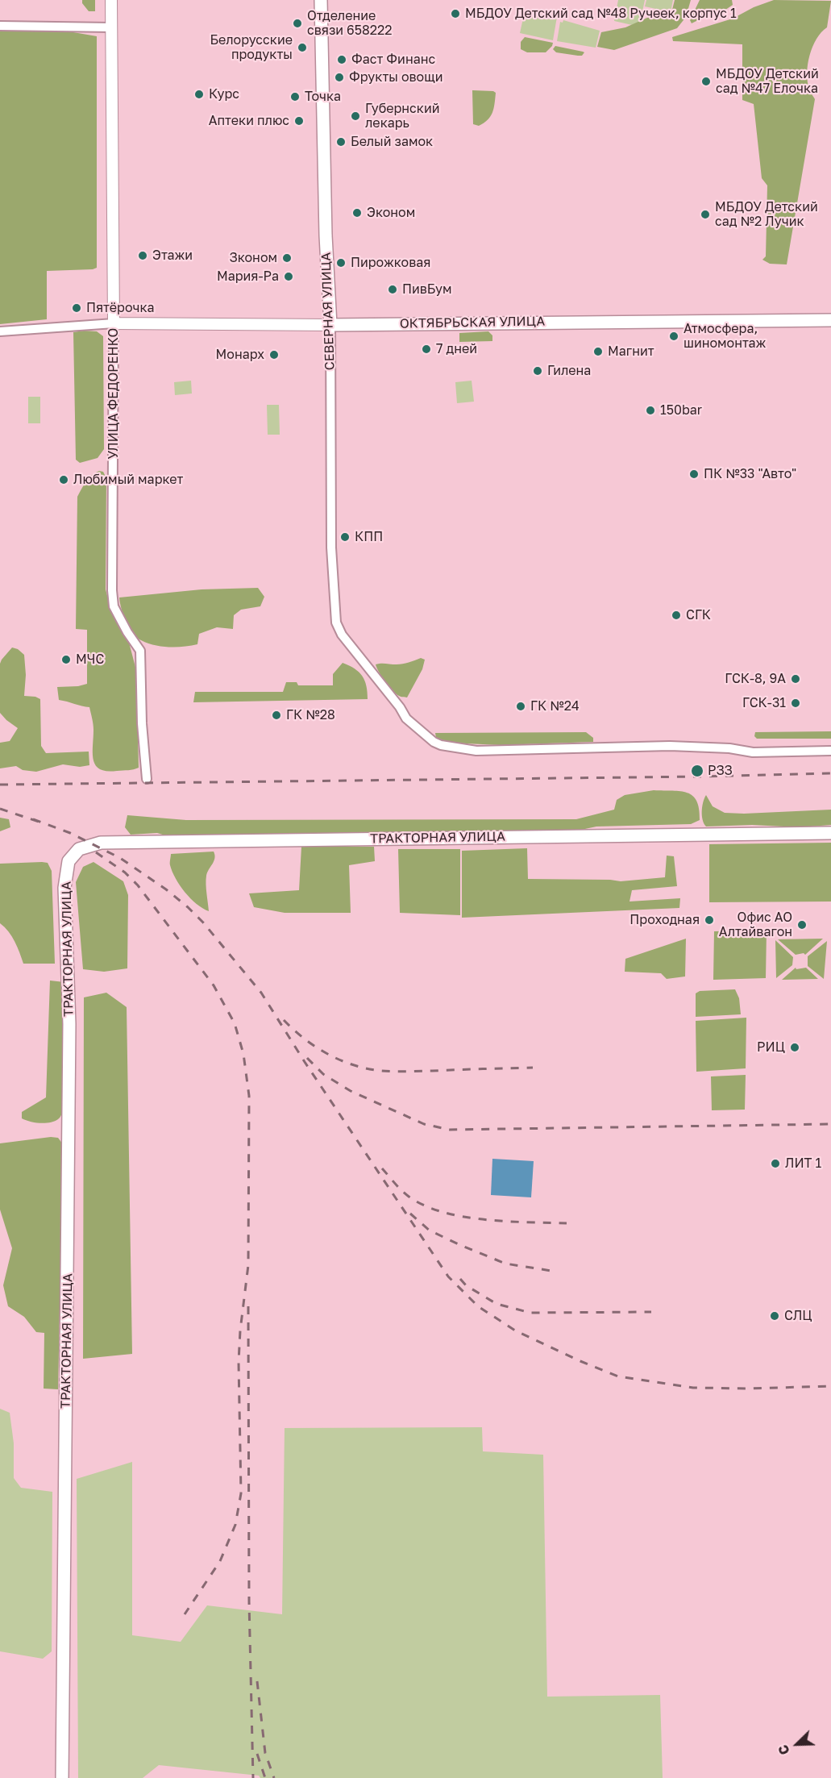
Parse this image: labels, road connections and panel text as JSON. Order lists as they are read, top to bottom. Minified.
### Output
{"streets":{"main road":["СЕВЕРНАЯ УЛИЦА","ОКТЯБРЬСКАЯ УЛИЦА","ТРАКТОРНАЯ УЛИЦА"],"street":["УЛИЦА ФЕДОРЕНКО"]},"crossings":[["СЕВЕРНАЯ УЛИЦА","ОКТЯБРЬСКАЯ УЛИЦА"],["ОКТЯБРЬСКАЯ УЛИЦА","УЛИЦА ФЕДОРЕНКО"]],"places":["МБДОУ Детский сад №48 Ручеек, корпус 1","Отделение связи 658222","Белорусские продукты","Фаст Финанс","Фрукты овощи","МБДОУ Детский сад №47 Елочка","Курс","Точка","Губернский лекарь","Аптеки плюс","Белый замок","Эконом","МБДОУ Детский сад №2 Лучик","Этажи","Зконом","Пирожковая","Мария-Ра","ПивБум","Пятёрочка","Атмосфера, шиномонтаж","7 дней","Магнит","Монарх","Гилена","150bar","ПК №33 \"Авто\"","Любимый маркет","КПП","СГК","МЧС","ГСК-8, 9А","ГСК-31","ГК №24","ГК №28","РЗЗ","Проходная","Офис АО Алтайвагон","РИЦ","ЛИТ 1","СЛЦ"],"north":"bottom left"}
